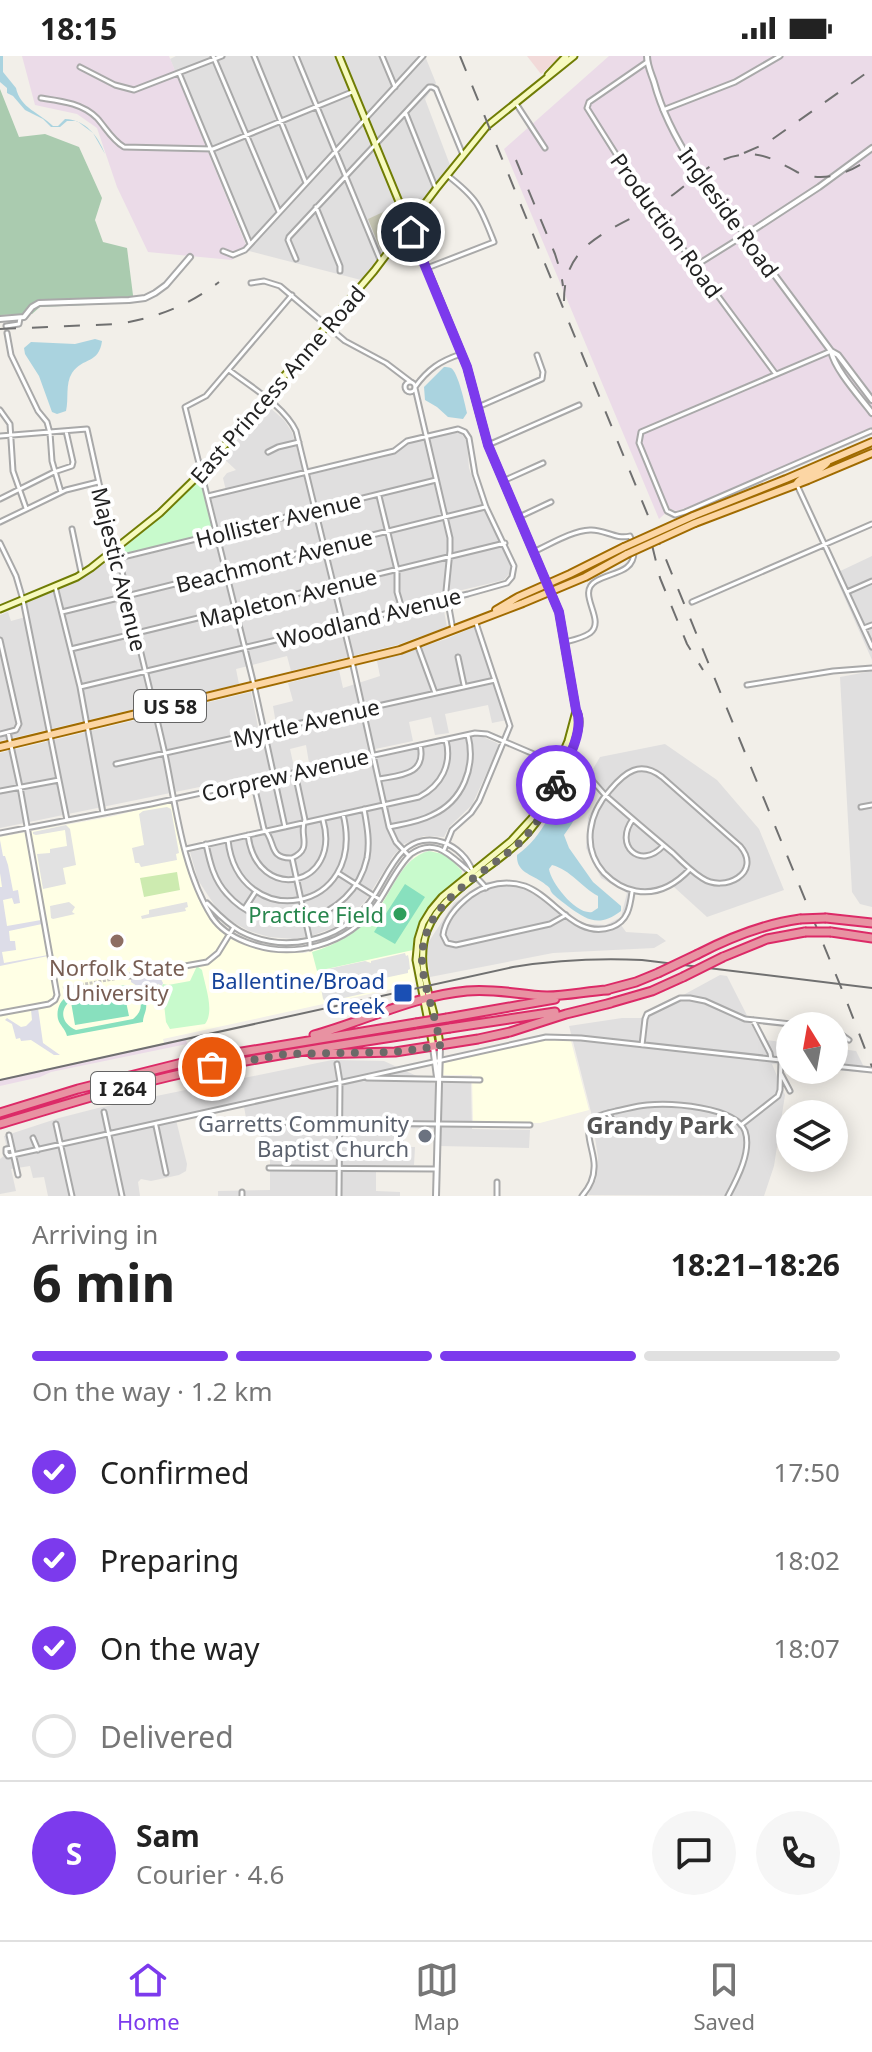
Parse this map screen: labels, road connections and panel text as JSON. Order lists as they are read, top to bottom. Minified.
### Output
{"streets":{"highway":["I 264"],"main road":["East Princess Anne Road","US 58"],"street":["Ingleside Road","Production Road","Hollister Avenue","Beachmont Avenue","Majestic Avenue","Mapleton Avenue","Woodland Avenue","Myrtle Avenue","Corprew Avenue"]},"crossings":[["Ingleside Road","Production Road"],["East Princess Anne Road","Majestic Avenue"],["Hollister Avenue","Majestic Avenue"],["Beachmont Avenue","Majestic Avenue"],["Beachmont Avenue","Woodland Avenue"],["Majestic Avenue","Mapleton Avenue"],["Majestic Avenue","Woodland Avenue"],["Majestic Avenue","US 58"],["Majestic Avenue","Myrtle Avenue"],["Majestic Avenue","Corprew Avenue"],["Mapleton Avenue","Woodland Avenue"]],"districts":["Grandy Park"],"places":{"other":["Practice Field","Norfolk State University","Garretts Community Baptist Church"],"transit":["Ballentine/Broad Creek"]},"north":"top","page":{"status":"18:15","heading":["6 min","Arriving in","18:21–18:26"],"panel":["Sam","Courier · 4.6"],"bar":"On the way · 1.2 km","list":[["Confirmed","17:50"],["Preparing","18:02"],["On the way","18:07"],"Delivered"],"round":"S","tabs":["Home","Map","Saved"]}}
